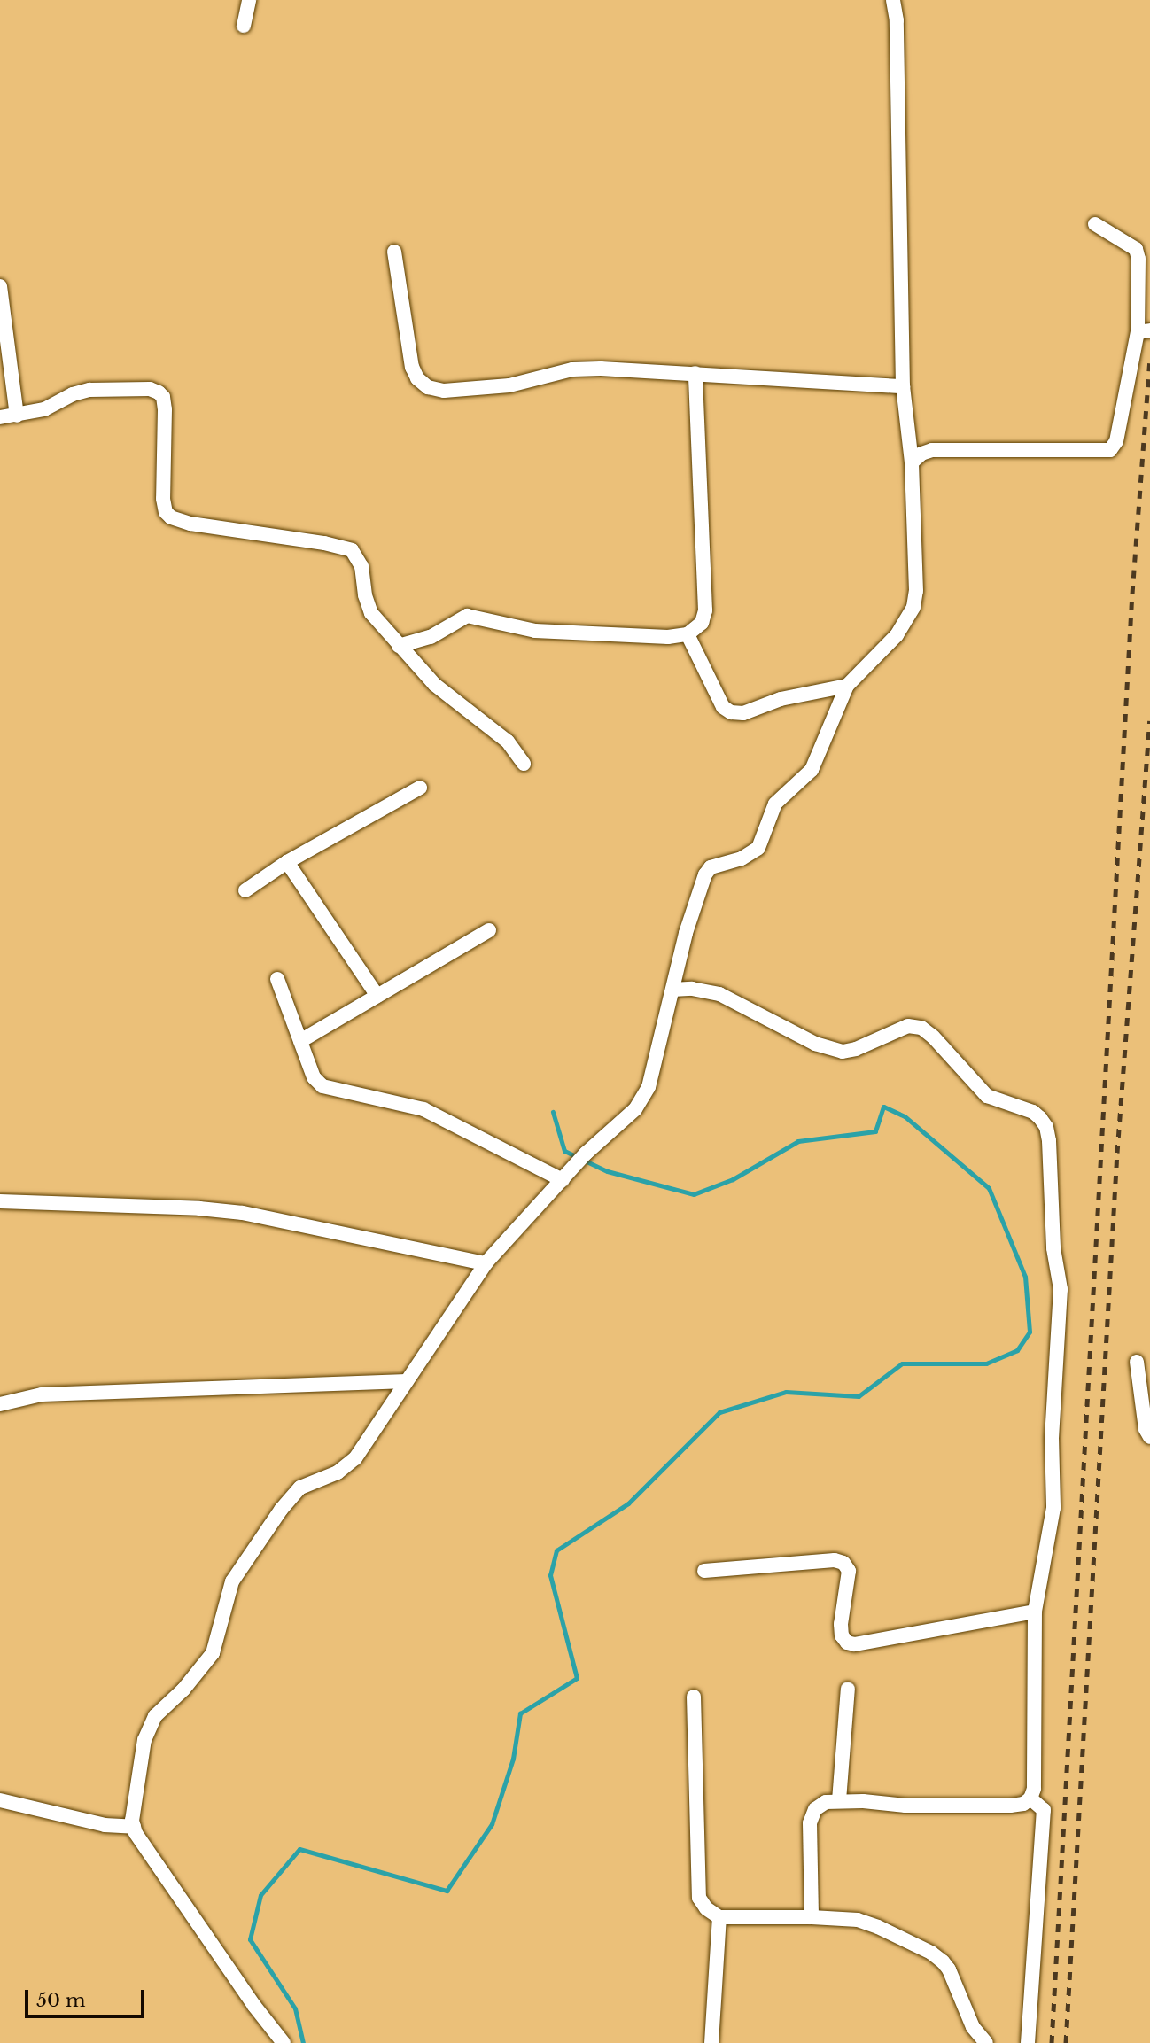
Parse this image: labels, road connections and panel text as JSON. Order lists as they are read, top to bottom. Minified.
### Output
{"scale_bar":"50 m"}
